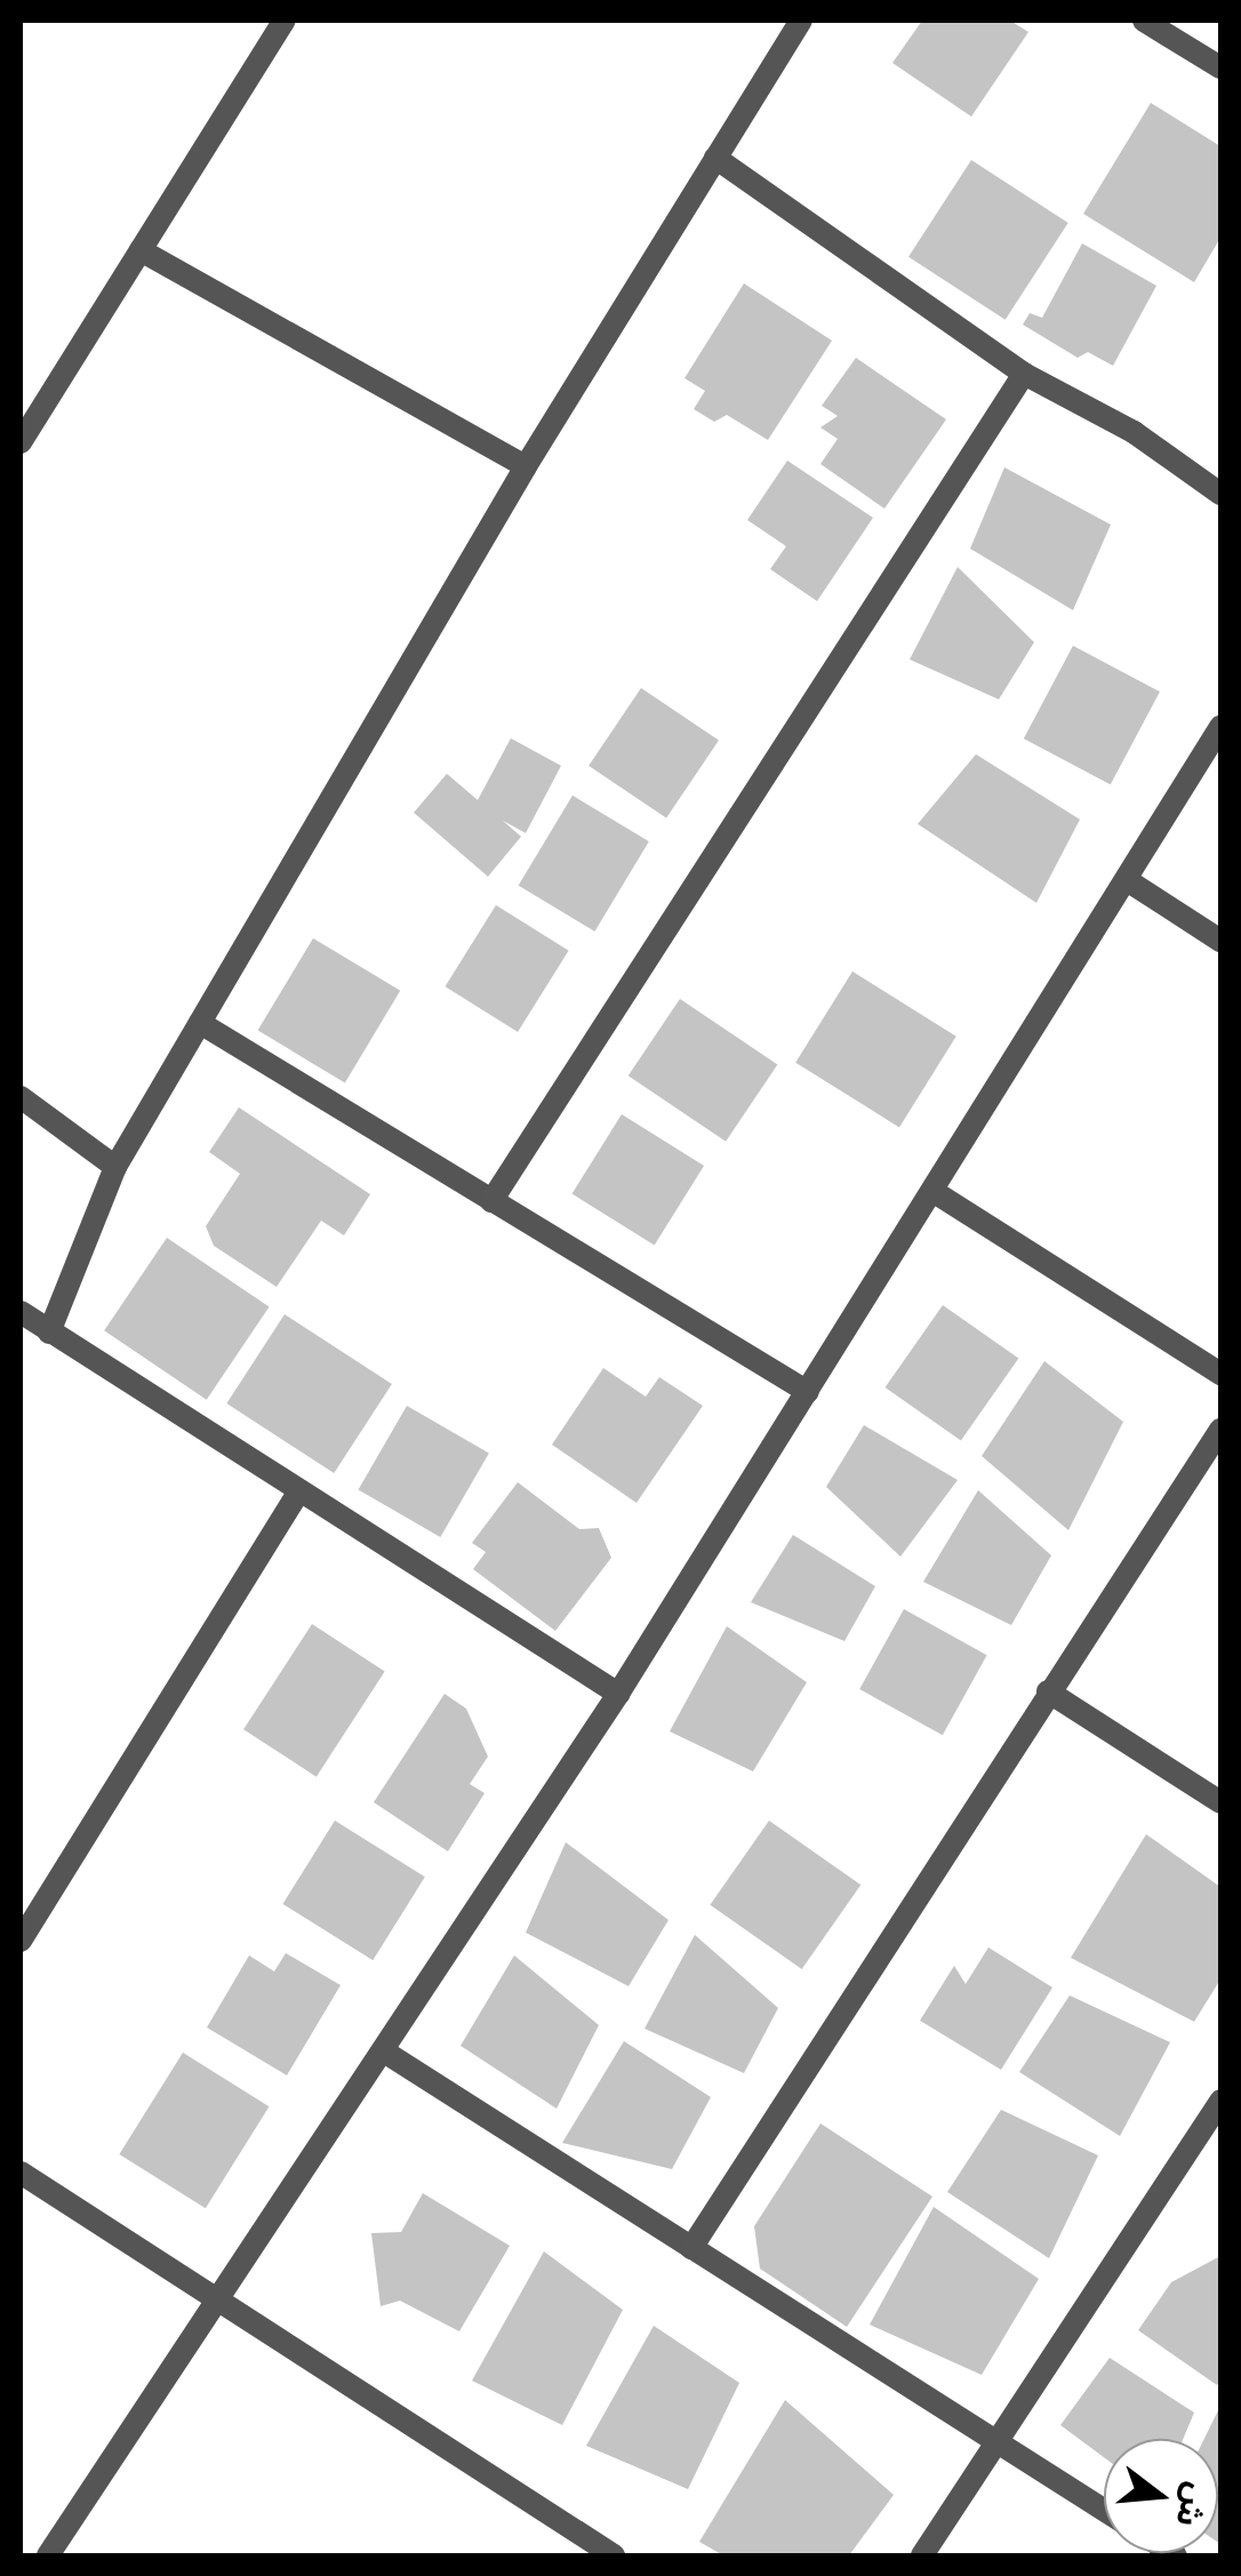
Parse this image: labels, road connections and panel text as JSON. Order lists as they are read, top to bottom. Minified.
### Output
{"north":"right"}
